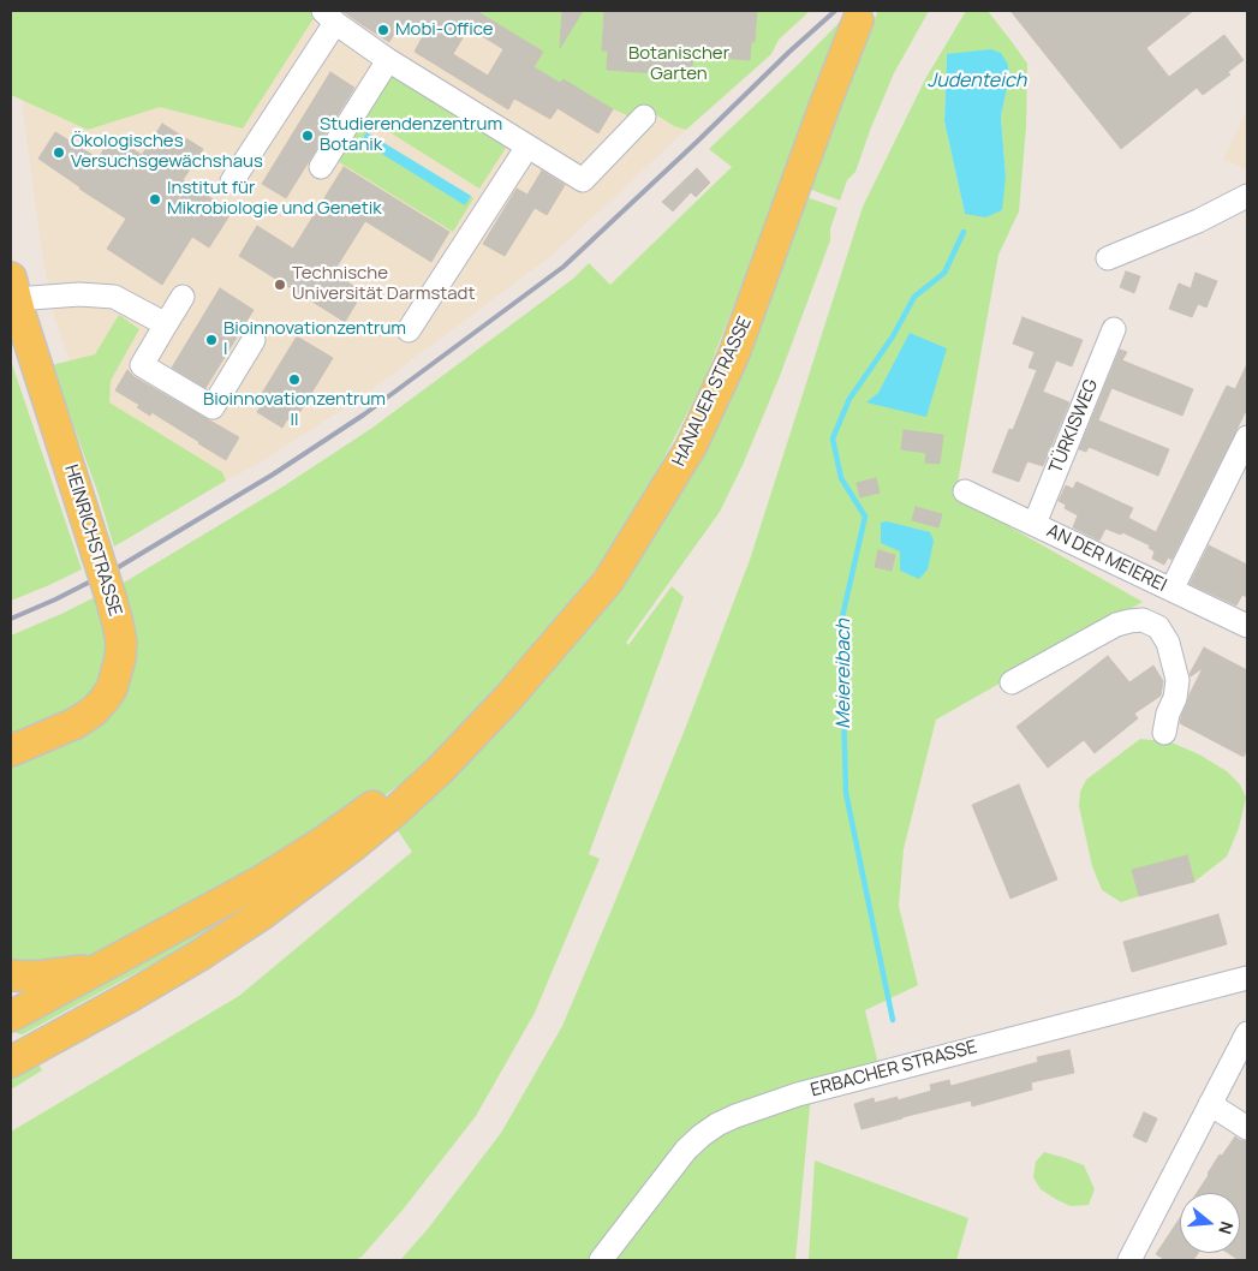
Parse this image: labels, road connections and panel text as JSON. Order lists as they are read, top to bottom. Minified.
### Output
{"streets":{"main road":["HANAUER STRASSE","HEINRICHSTRASSE"],"street":["TÜRKISWEG","AN DER MEIEREI","ERBACHER STRASSE"]},"crossings":[["TÜRKISWEG","AN DER MEIEREI"]],"water":["Judenteich","Meiereibach"],"parks":["Botanischer Garten"],"places":["Mobi-Office","Studierendenzentrum Botanik","Ökologisches Versuchsgewächshaus","Institut für Mikrobiologie und Genetik","Technische Universität Darmstadt","Bioinnovationzentrum I","Bioinnovationzentrum II"],"north":"right"}
